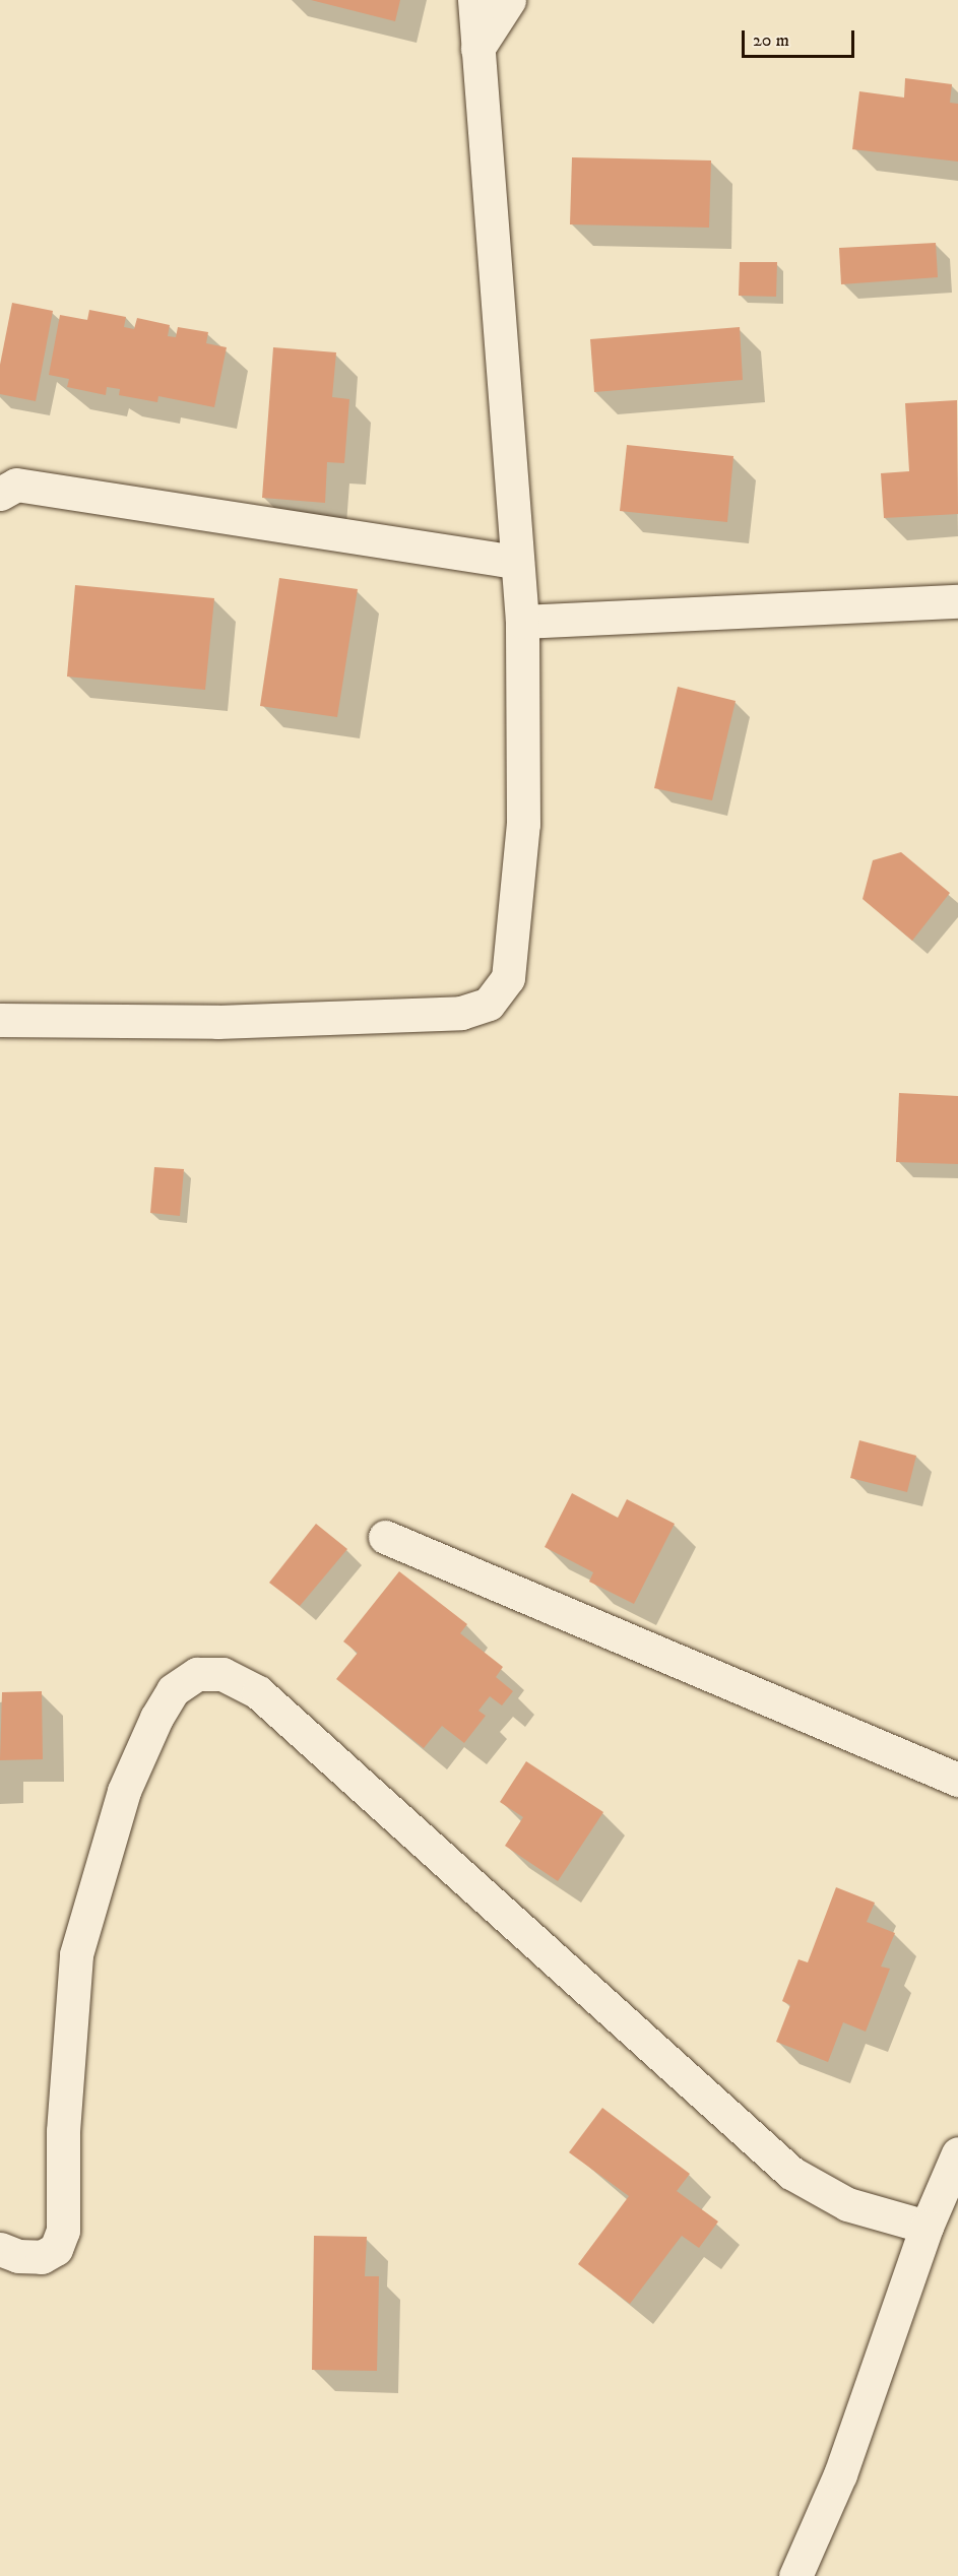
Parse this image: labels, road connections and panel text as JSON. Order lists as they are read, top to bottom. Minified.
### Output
{"scale_bar":"20 m"}
